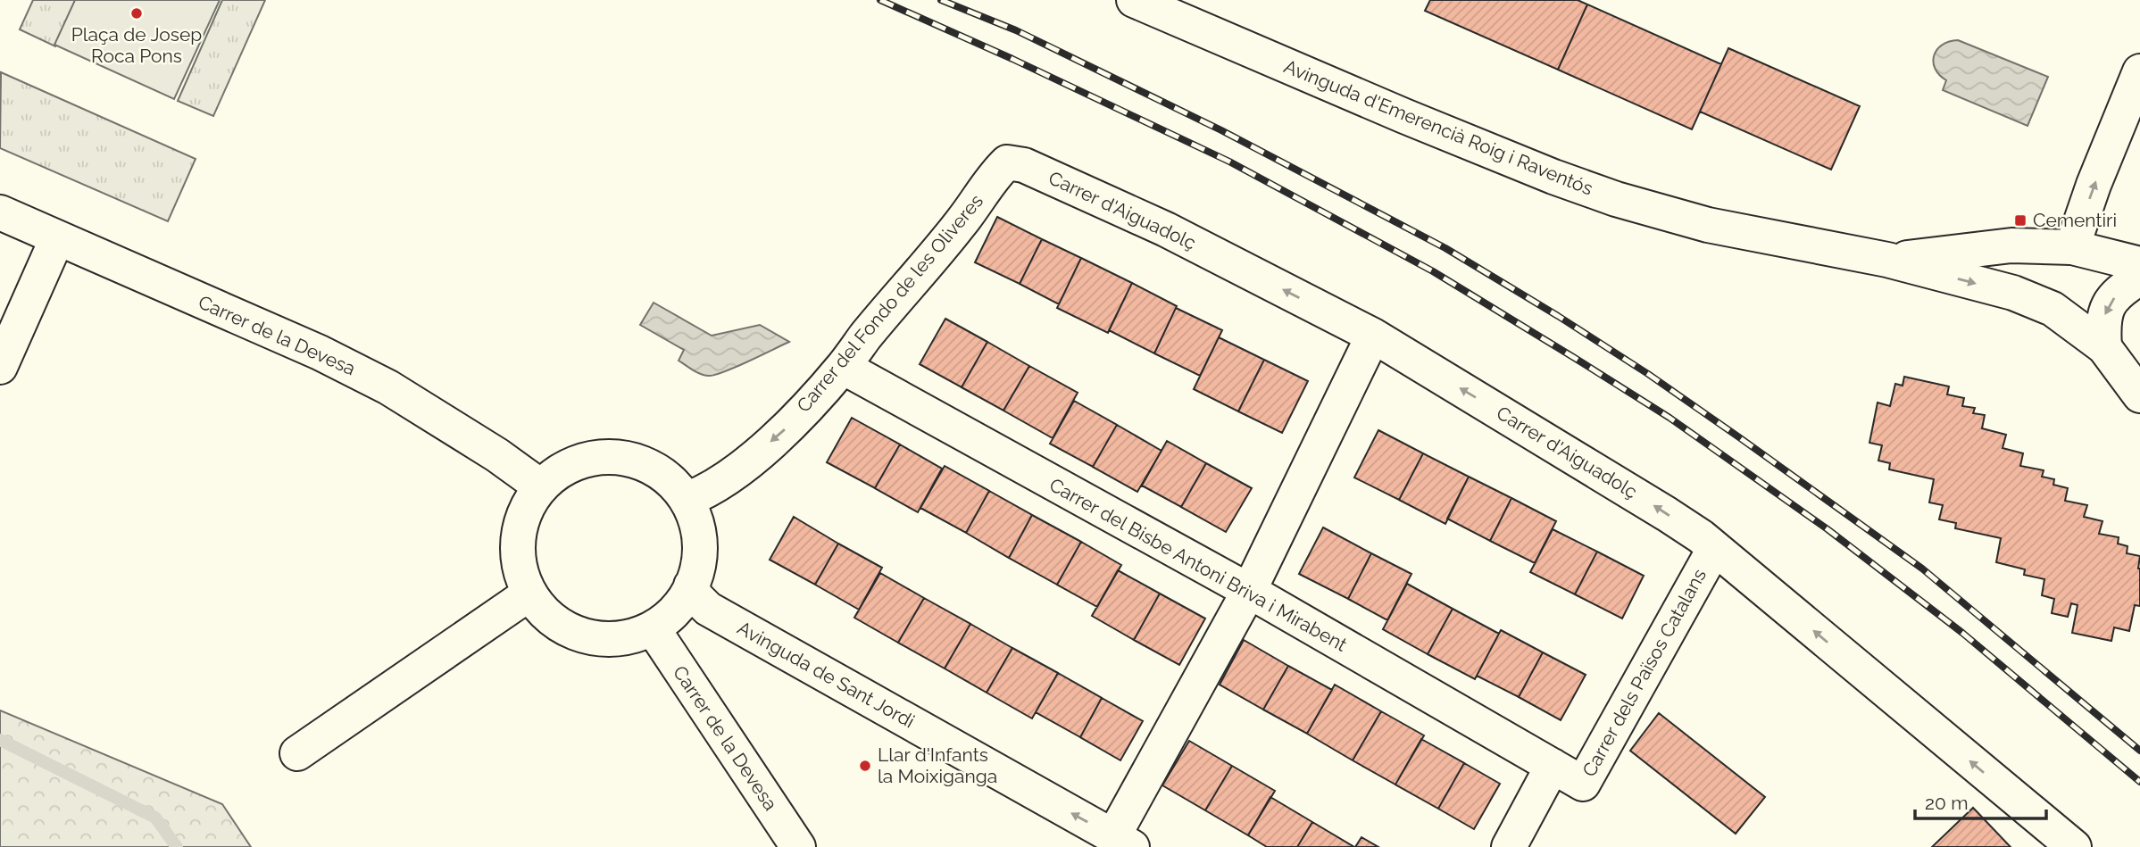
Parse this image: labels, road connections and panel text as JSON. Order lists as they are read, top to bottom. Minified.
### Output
{"streets":{"street":["Avinguda d'Emerencià Roig i Raventós","Carrer d'Aiguadolç","Carrer del Fondo de les Oliveres","Carrer de la Devesa","Carrer del Bisbe Antoni Briva i Mirabent","Carrer dels Països Catalans","Avinguda de Sant Jordi"]},"crossings":[["Carrer d'Aiguadolç","Carrer del Fondo de les Oliveres"],["Carrer d'Aiguadolç","Carrer dels Països Catalans"],["Carrer del Fondo de les Oliveres","Carrer de la Devesa"],["Carrer del Fondo de les Oliveres","Carrer del Bisbe Antoni Briva i Mirabent"],["Carrer del Fondo de les Oliveres","Avinguda de Sant Jordi"],["Carrer de la Devesa","Avinguda de Sant Jordi"],["Carrer del Bisbe Antoni Briva i Mirabent","Carrer dels Països Catalans"]],"one_way":["Carrer d'Aiguadolç","Carrer del Fondo de les Oliveres","Avinguda de Sant Jordi"],"places":{"other":["Plaça de Josep Roca Pons","Llar d'Infants la Moixiganga"],"transit":["Cementiri"]},"scale_bar":"20 m"}
